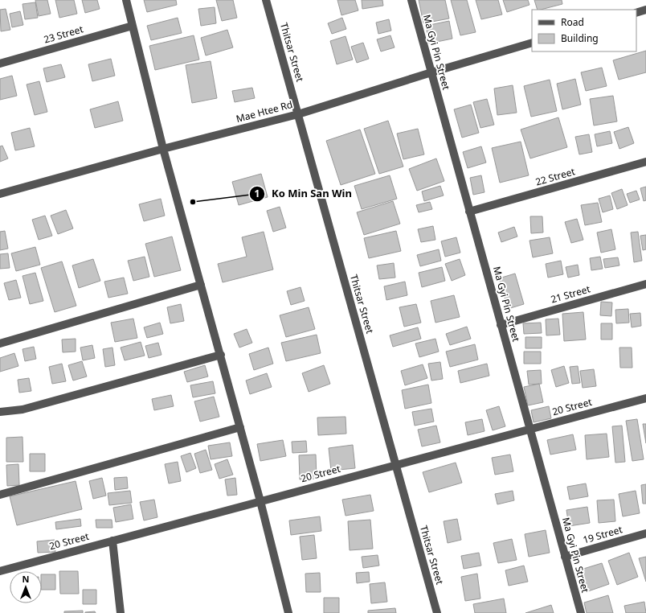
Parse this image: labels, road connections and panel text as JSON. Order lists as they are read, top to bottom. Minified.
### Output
{"streets":{"street":["23 Street","Thitsar Street","Ma Gyi Pin Street","Mae Htee Rd","22 Street","21 Street","20 Street","19 Street"]},"crossings":[["Thitsar Street","Mae Htee Rd"],["Thitsar Street","20 Street"],["Ma Gyi Pin Street","Mae Htee Rd"],["Ma Gyi Pin Street","22 Street"],["Ma Gyi Pin Street","21 Street"],["Ma Gyi Pin Street","20 Street"],["Ma Gyi Pin Street","19 Street"]],"places":["Ko Min San Win"],"legend":["Road","Building"],"north":"top"}
